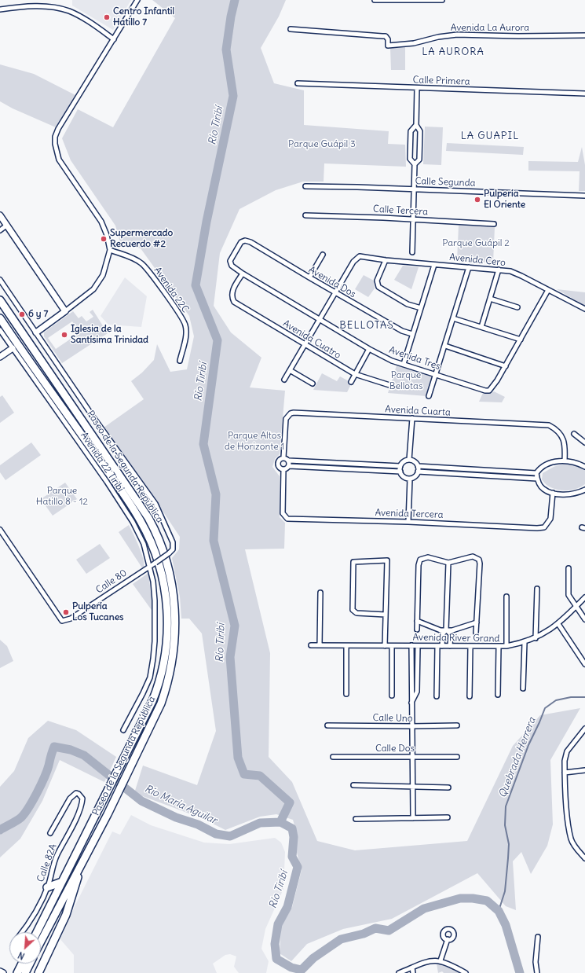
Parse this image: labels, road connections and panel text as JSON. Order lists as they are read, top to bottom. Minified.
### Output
{"streets":{"highway":["Paseo de la Segunda República"],"street":["Avenida La Aurora","Calle Primera","Calle Segunda","Calle Tercera","Avenida Cero","Avenida Dos","Avenida 22C","Avenida Cuatro","Avenida Tres","Avenida Cuarta","Avenida 22 Tiribí","Avenida Tercera","Calle 80","Avenida River Grand","Calle Uno","Calle Dos","Calle 82A"]},"crossings":[["Avenida Cero","Avenida Dos"],["Avenida Dos","Avenida Cuatro"],["Avenida Dos","Avenida Tres"],["Avenida Cuatro","Avenida Tres"],["Avenida Cuarta","Avenida Tercera"],["Avenida 22 Tiribí","Calle 80"]],"districts":["LA AURORA","LA GUAPIL","BELLOTAS"],"water":["Río Tiribí","Quebrada Herrera","Río María Aguilar"],"parks":["Parque Guápil 3","Parque Guápil 2","Parque Bellotas","Parque Altos de Horizonte 1","Parque Hatillo 8 - 12"],"places":["Centro Infantil Hatillo 7","Pulpería El Oriente","Supermercado Recuerdo #2","6 y 7","Iglesia de la Santísima Trinidad","Pulpería Los Tucanes"],"north":"bottom left"}
